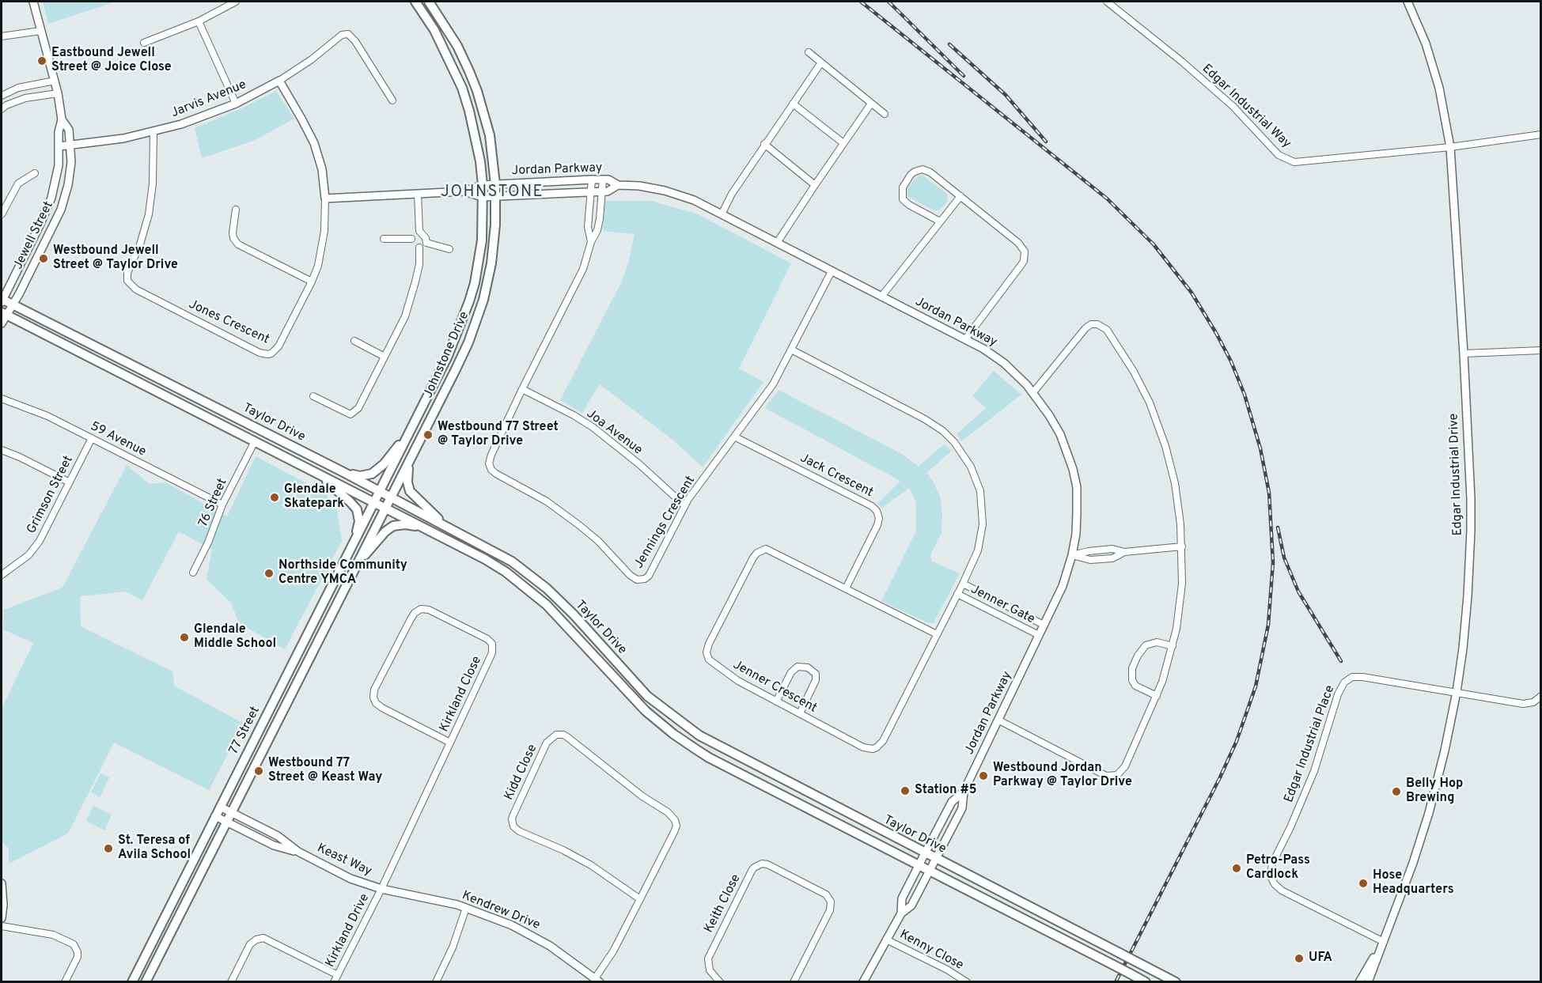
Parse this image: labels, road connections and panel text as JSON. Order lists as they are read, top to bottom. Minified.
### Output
{"streets":{"main road":["Johnstone Drive","Taylor Drive","77 Street"],"street":["Jarvis Avenue","Edgar Industrial Way","Jordan Parkway","Jewell Street","Jones Crescent","Joa Avenue","59 Avenue","Edgar Industrial Drive","Jack Crescent","Grimson Street","76 Street","Jennings Crescent","Jenner Gate","Jenner Crescent","Kirkland Close","Edgar Industrial Place","Kidd Close","Keast Way","Keith Close","Kendrew Drive","Kirkland Drive","Kenny Close"]},"crossings":[["Jarvis Avenue","Jewell Street"],["Jarvis Avenue","Jones Crescent"],["Edgar Industrial Way","Edgar Industrial Drive"],["Jordan Parkway","Johnstone Drive"],["Jordan Parkway","Taylor Drive"],["Jordan Parkway","Jennings Crescent"],["Jordan Parkway","Jenner Gate"],["Jewell Street","Taylor Drive"],["Johnstone Drive","Taylor Drive"],["Johnstone Drive","77 Street"],["Taylor Drive","76 Street"],["Taylor Drive","77 Street"],["Joa Avenue","Jennings Crescent"],["59 Avenue","Grimson Street"],["59 Avenue","76 Street"],["Edgar Industrial Drive","Edgar Industrial Place"],["Jack Crescent","Jennings Crescent"],["Jack Crescent","Jenner Crescent"],["Jennings Crescent","Jenner Crescent"],["Jenner Gate","Jenner Crescent"],["Kirkland Close","Keast Way"],["Kirkland Close","Kendrew Drive"],["Kirkland Close","Kirkland Drive"],["77 Street","Keast Way"],["Kidd Close","Kendrew Drive"],["Keast Way","Kendrew Drive"],["Keast Way","Kirkland Drive"],["Kendrew Drive","Kirkland Drive"]],"districts":["JOHNSTONE"],"places":["Eastbound Jewell Street @ Joice Close","Westbound Jewell Street @ Taylor Drive","Westbound 77 Street @ Taylor Drive","Glendale Skatepark","Northside Community Centre YMCA","Glendale Middle School","Westbound 77 Street @ Keast Way","Westbound Jordan Parkway @ Taylor Drive","Station #5","Belly Hop Brewing","St. Teresa of Avila School","Petro-Pass Cardlock","Hose Headquarters","UFA"]}
